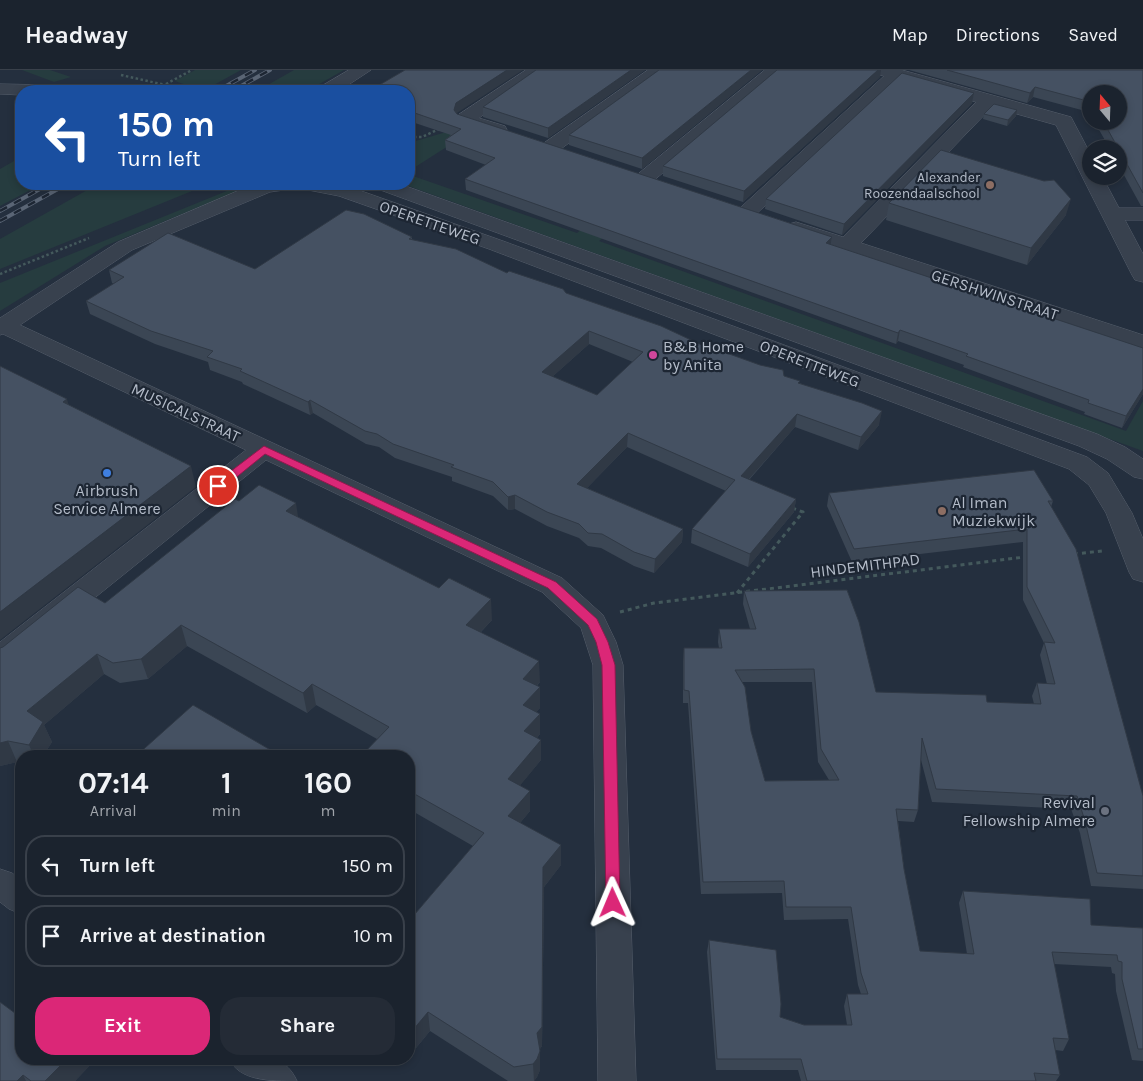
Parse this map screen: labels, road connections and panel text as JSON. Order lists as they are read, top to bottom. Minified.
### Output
{"streets":{"street":["OPERETTEWEG","GERSHWINSTRAAT","MUSICALSTRAAT"],"path":["HINDEMITHPAD"]},"crossings":[["MUSICALSTRAAT","HINDEMITHPAD"]],"places":["Alexander Roozendaalschool","B&B Home by Anita","Airbrush Service Almere","Al Iman Muziekwijk","Revival Fellowship Almere"],"north":"top","page":{"header":"Headway","nav":["Map","Directions","Saved"],"turn":["150 m","Turn left"],"eta":["07:14","Arrival","1","min","160","m"],"list":[{"name":"Turn left","value":"150 m"},{"name":"Arrive at destination","value":"10 m"}],"buttons":["Exit","Share"]}}
